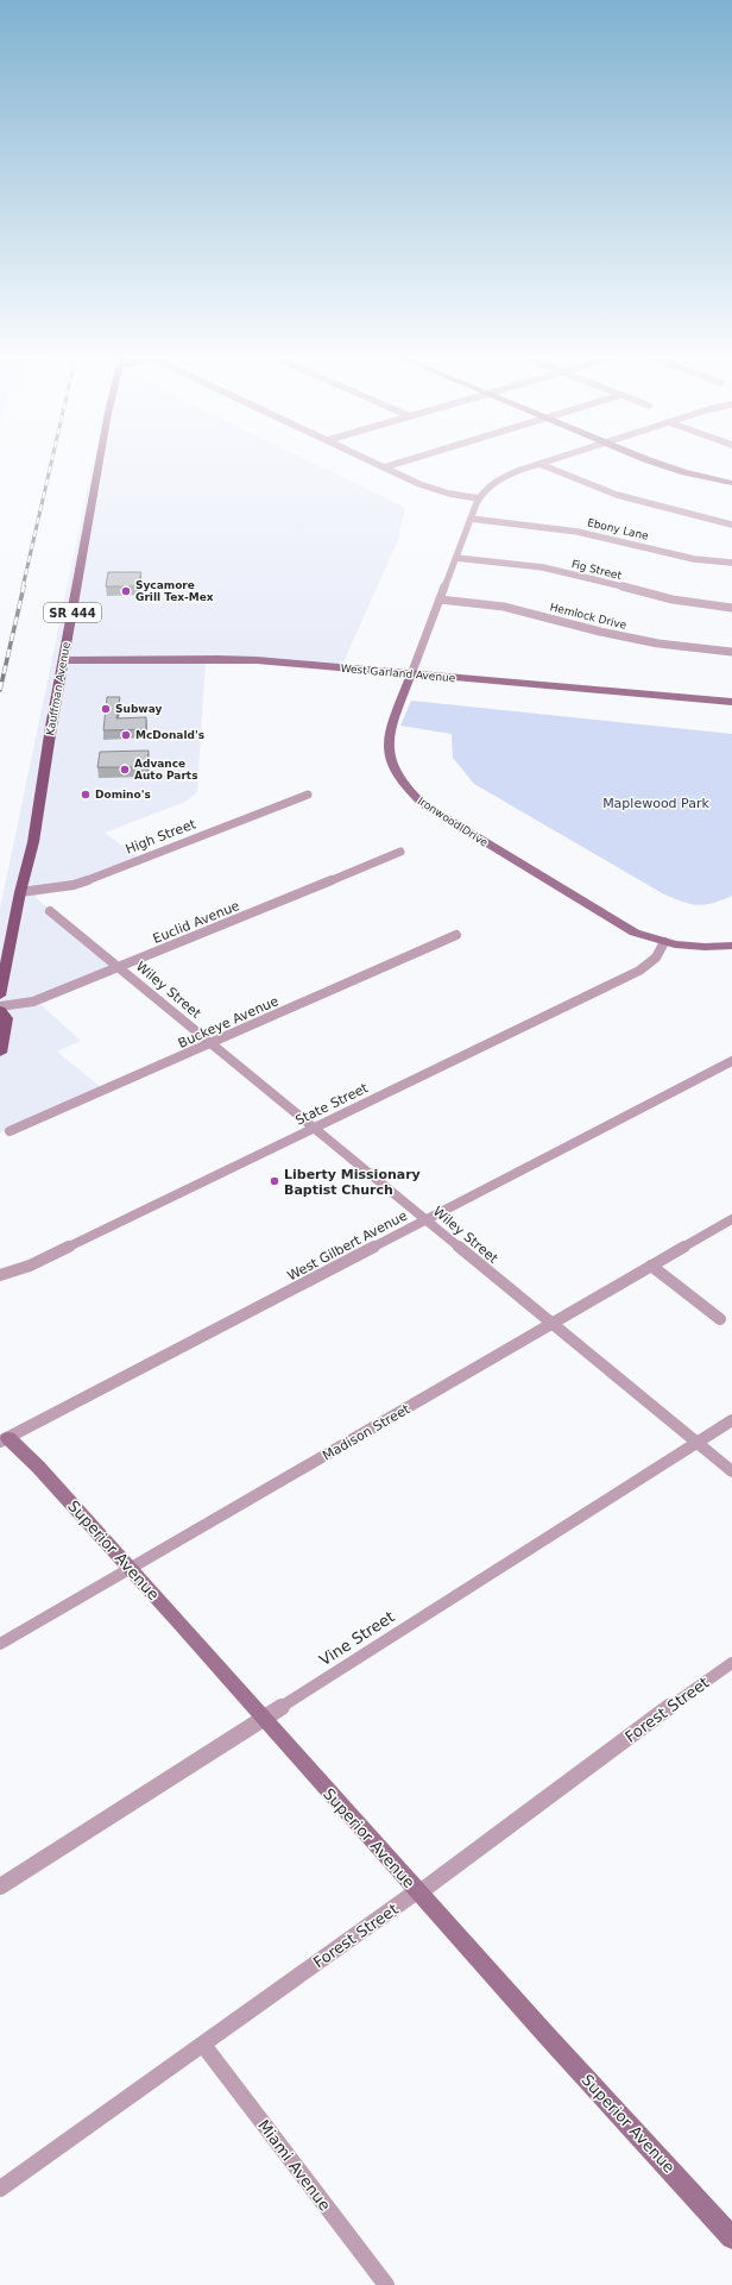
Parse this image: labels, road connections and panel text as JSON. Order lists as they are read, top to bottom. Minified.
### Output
{"streets":{"main road":["SR 444","Kauffman Avenue"],"street":["Ebony Lane","Fig Street","Hemlock Drive","West Garland Avenue","Ironwood Drive","High Street","Euclid Avenue","Wiley Street","Buckeye Avenue","State Street","West Gilbert Avenue","Madison Street","Superior Avenue","Vine Street","Forest Street","Miami Avenue"]},"crossings":[["Ebony Lane","Ironwood Drive"],["Fig Street","Ironwood Drive"],["Hemlock Drive","Ironwood Drive"],["West Garland Avenue","Kauffman Avenue"],["West Garland Avenue","Ironwood Drive"],["Kauffman Avenue","High Street"],["Ironwood Drive","State Street"],["Euclid Avenue","Wiley Street"],["Wiley Street","Buckeye Avenue"],["Wiley Street","State Street"],["Wiley Street","West Gilbert Avenue"],["Wiley Street","Madison Street"],["Wiley Street","Vine Street"],["West Gilbert Avenue","Superior Avenue"],["Madison Street","Superior Avenue"],["Superior Avenue","Vine Street"],["Superior Avenue","Forest Street"],["Forest Street","Miami Avenue"]],"parks":["Maplewood Park"],"places":["Sycamore Grill Tex-Mex","Subway","McDonald's","Advance Auto Parts","Domino's","Liberty Missionary Baptist Church"]}
